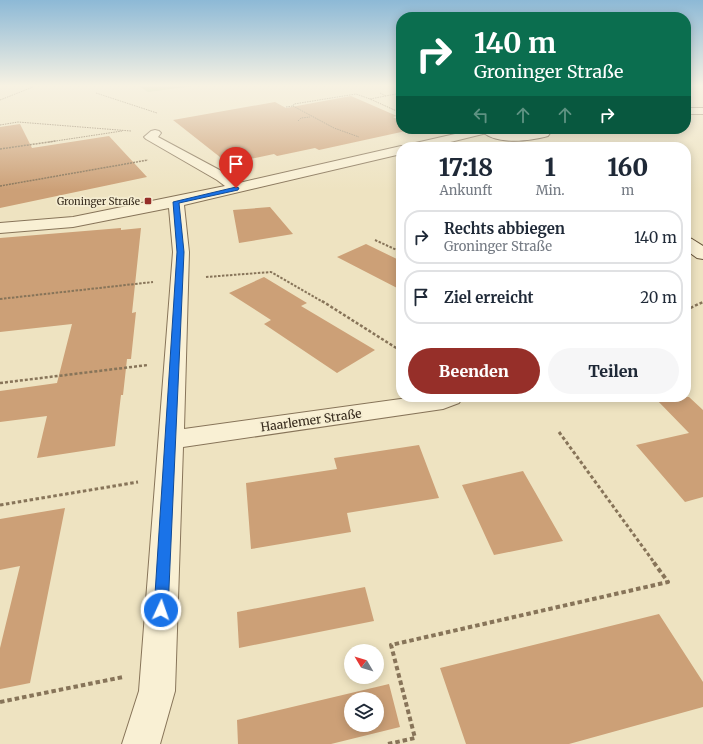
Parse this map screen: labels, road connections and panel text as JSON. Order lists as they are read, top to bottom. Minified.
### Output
{"streets":{"street":["Haarlemer Straße"]},"places":{"transit":["Groninger Straße"]},"north":"top left","page":{"turn":["140 m","Groninger Straße"],"eta":["17:18","Ankunft","1","Min.","160","m"],"list":[{"name":"Rechts abbiegen","note":"Groninger Straße","value":"140 m"},{"name":"Ziel erreicht","value":"20 m"}],"buttons":["Beenden","Teilen"]}}
